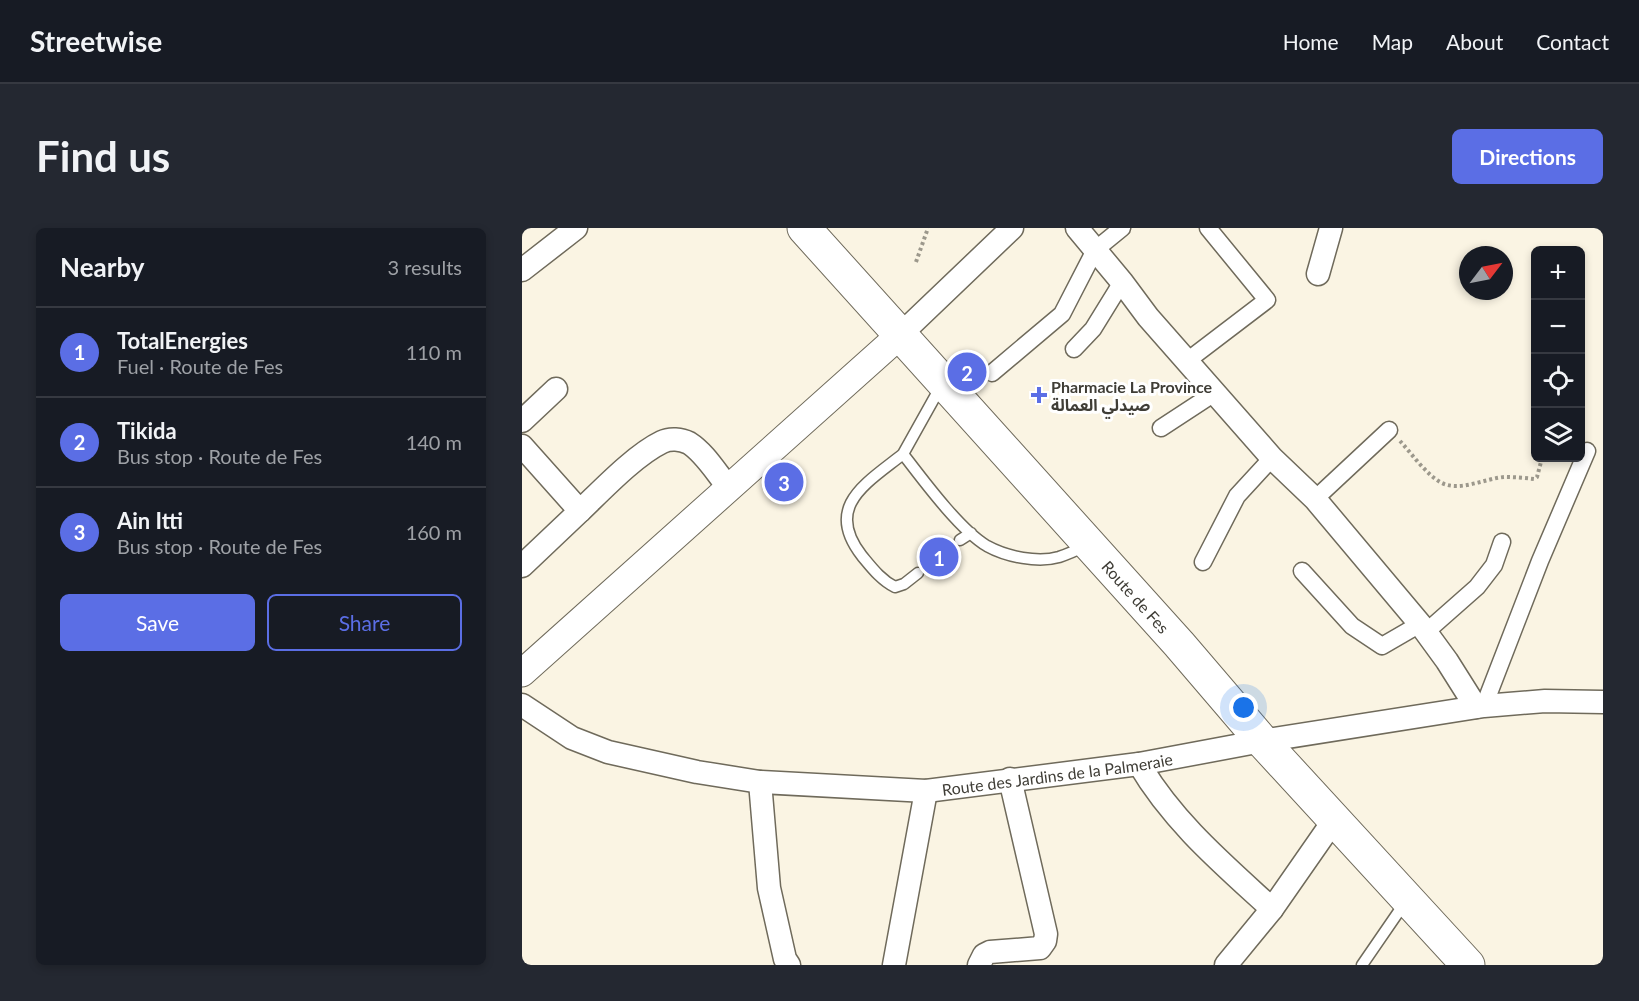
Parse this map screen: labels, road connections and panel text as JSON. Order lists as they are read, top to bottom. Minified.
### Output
{"streets":{"main road":["Route de Fes"],"street":["Route des Jardins de la Palmeraie"]},"crossings":[["Route de Fes","Route des Jardins de la Palmeraie"]],"places":{"health":["Pharmacie La Province صيدلي العمالة"]},"north":"top right","page":{"header":"Streetwise","nav":["Home","Map","About","Contact"],"buttons":["Directions",["Save","Share"]],"title":"Find us","heading":["Nearby","3 results"],"map_buttons":["+","−"],"list":[{"mark":"1","name":"TotalEnergies","note":"Fuel · Route de Fes","value":"110 m"},{"mark":"2","name":"Tikida","note":"Bus stop · Route de Fes","value":"140 m"},{"mark":"3","name":"Ain Itti","note":"Bus stop · Route de Fes","value":"160 m"}],"pins":["2","3","1"]}}
